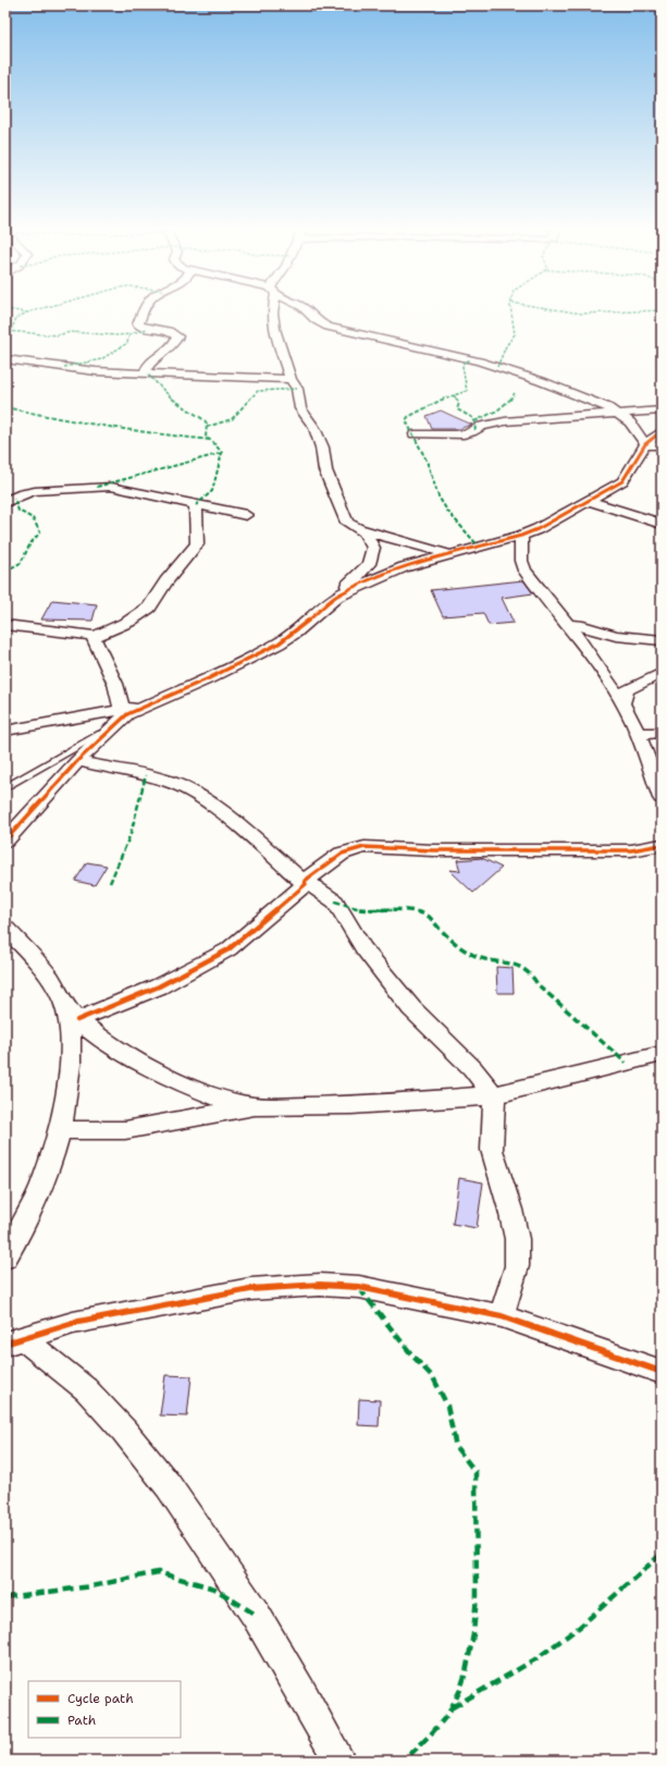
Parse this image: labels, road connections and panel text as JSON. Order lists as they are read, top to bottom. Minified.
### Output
{"legend":["Cycle path","Path"]}
